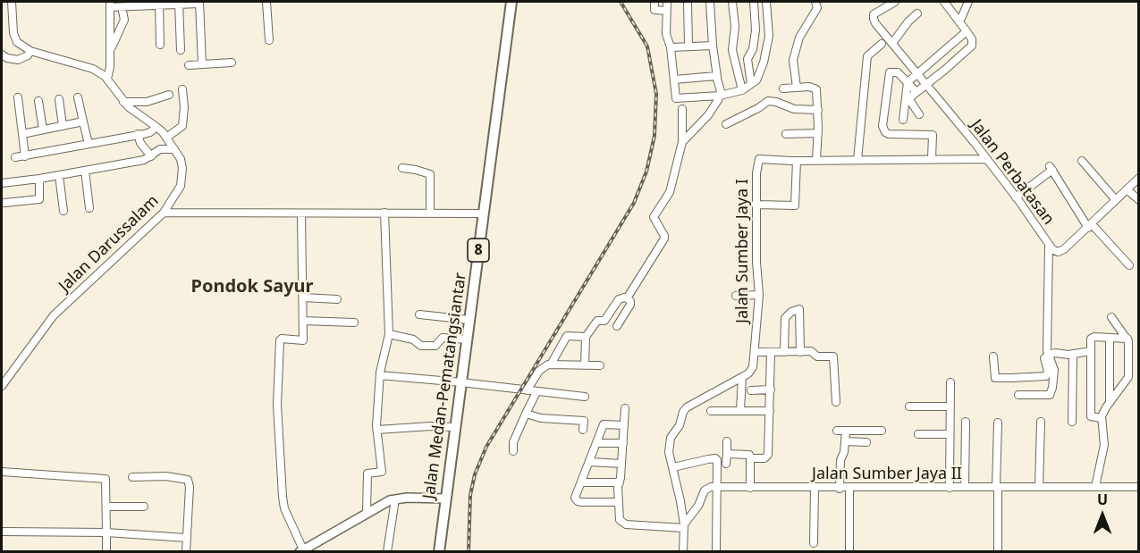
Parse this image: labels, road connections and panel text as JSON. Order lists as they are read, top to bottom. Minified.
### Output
{"streets":{"highway":["8","Jalan Medan-Pematangsiantar"],"street":["Jalan Perbatasan","Jalan Darussalam","Jalan Sumber Jaya I","Jalan Sumber Jaya II"]},"crossings":[["Jalan Perbatasan","Jalan Sumber Jaya I"]],"districts":["Pondok Sayur"],"north":"top"}
